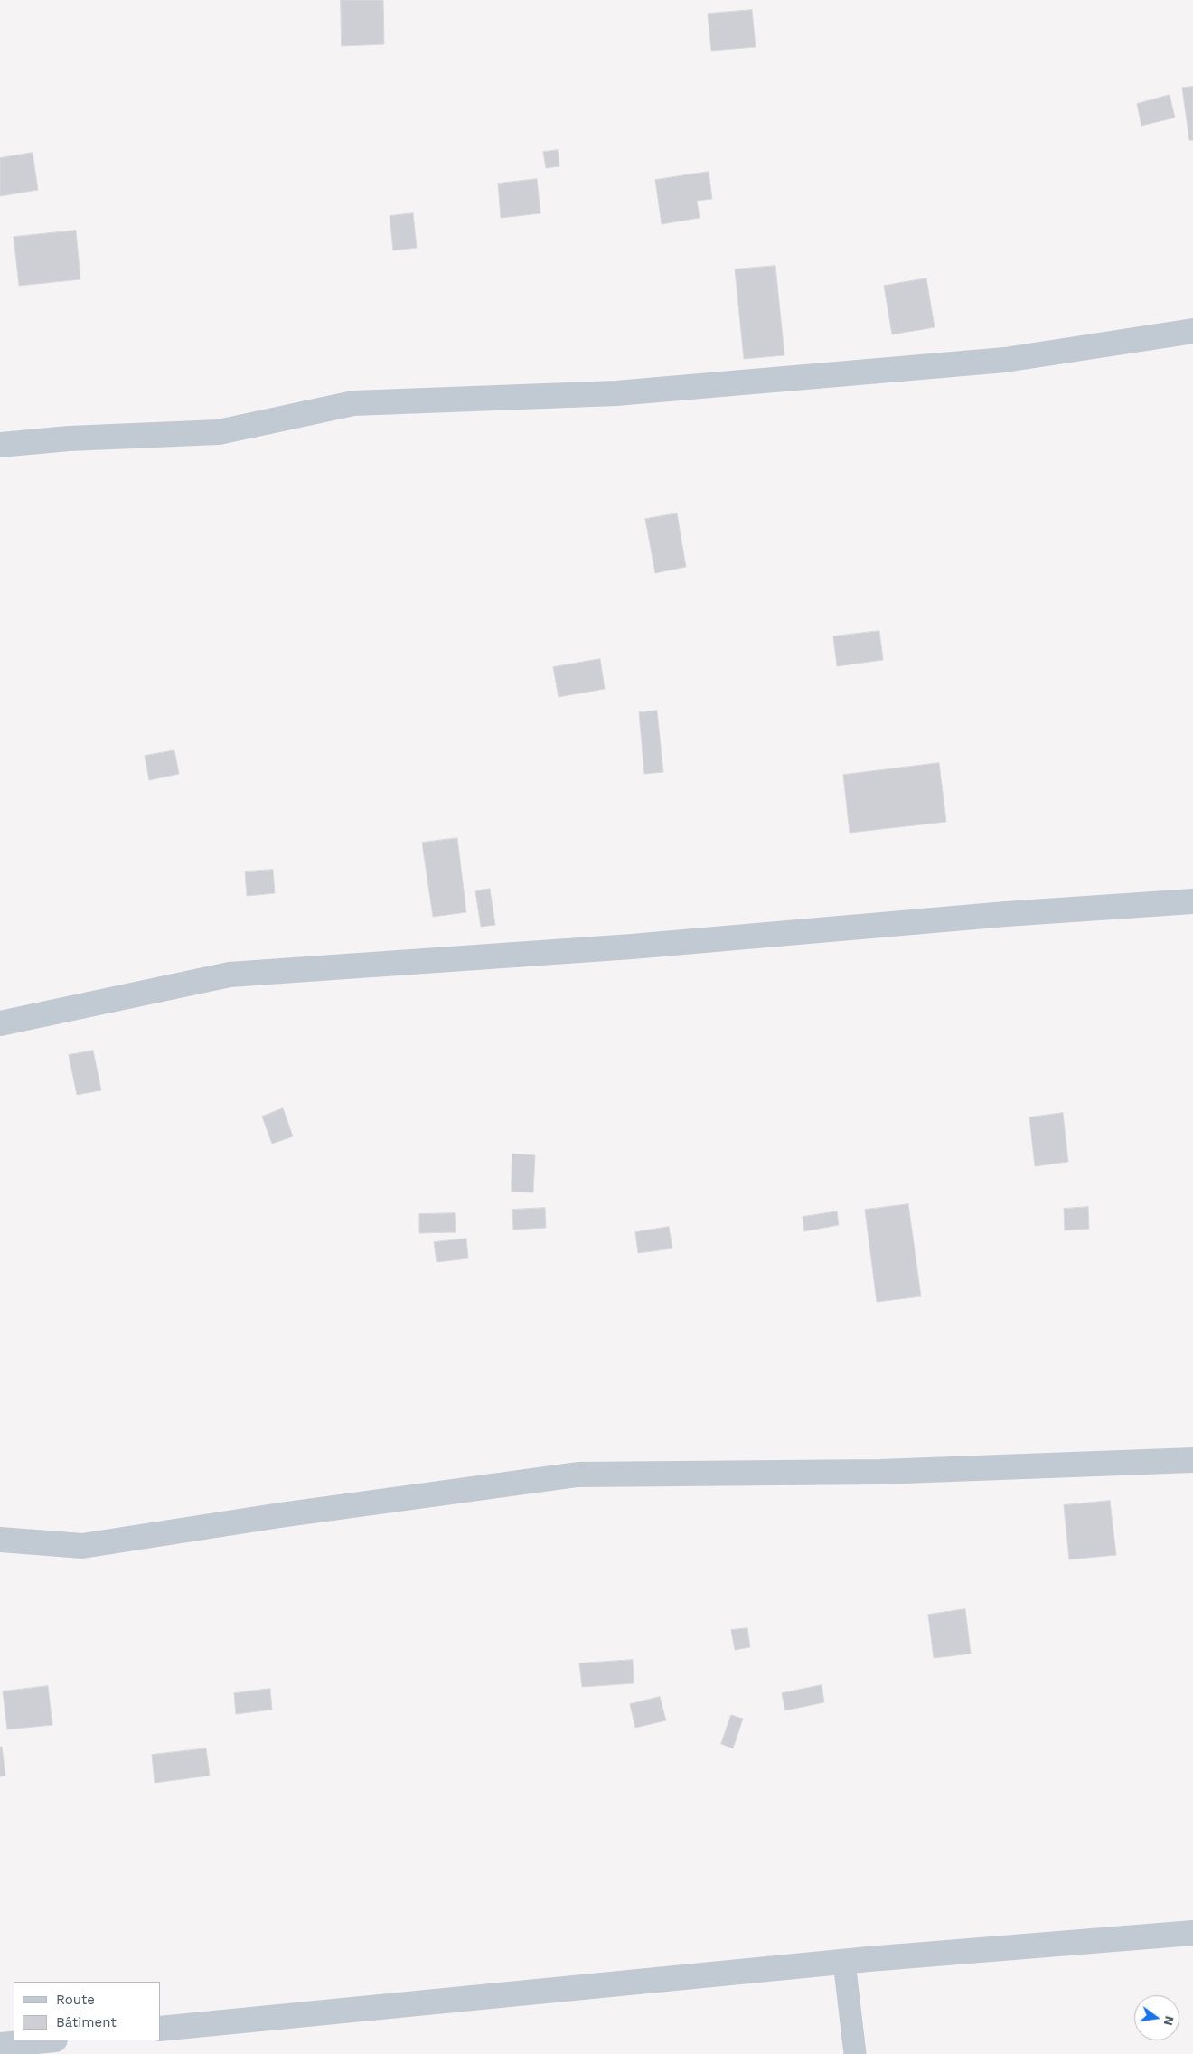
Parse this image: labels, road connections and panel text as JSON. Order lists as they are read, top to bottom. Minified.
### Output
{"legend":["Route","Bâtiment"],"north":"right"}
